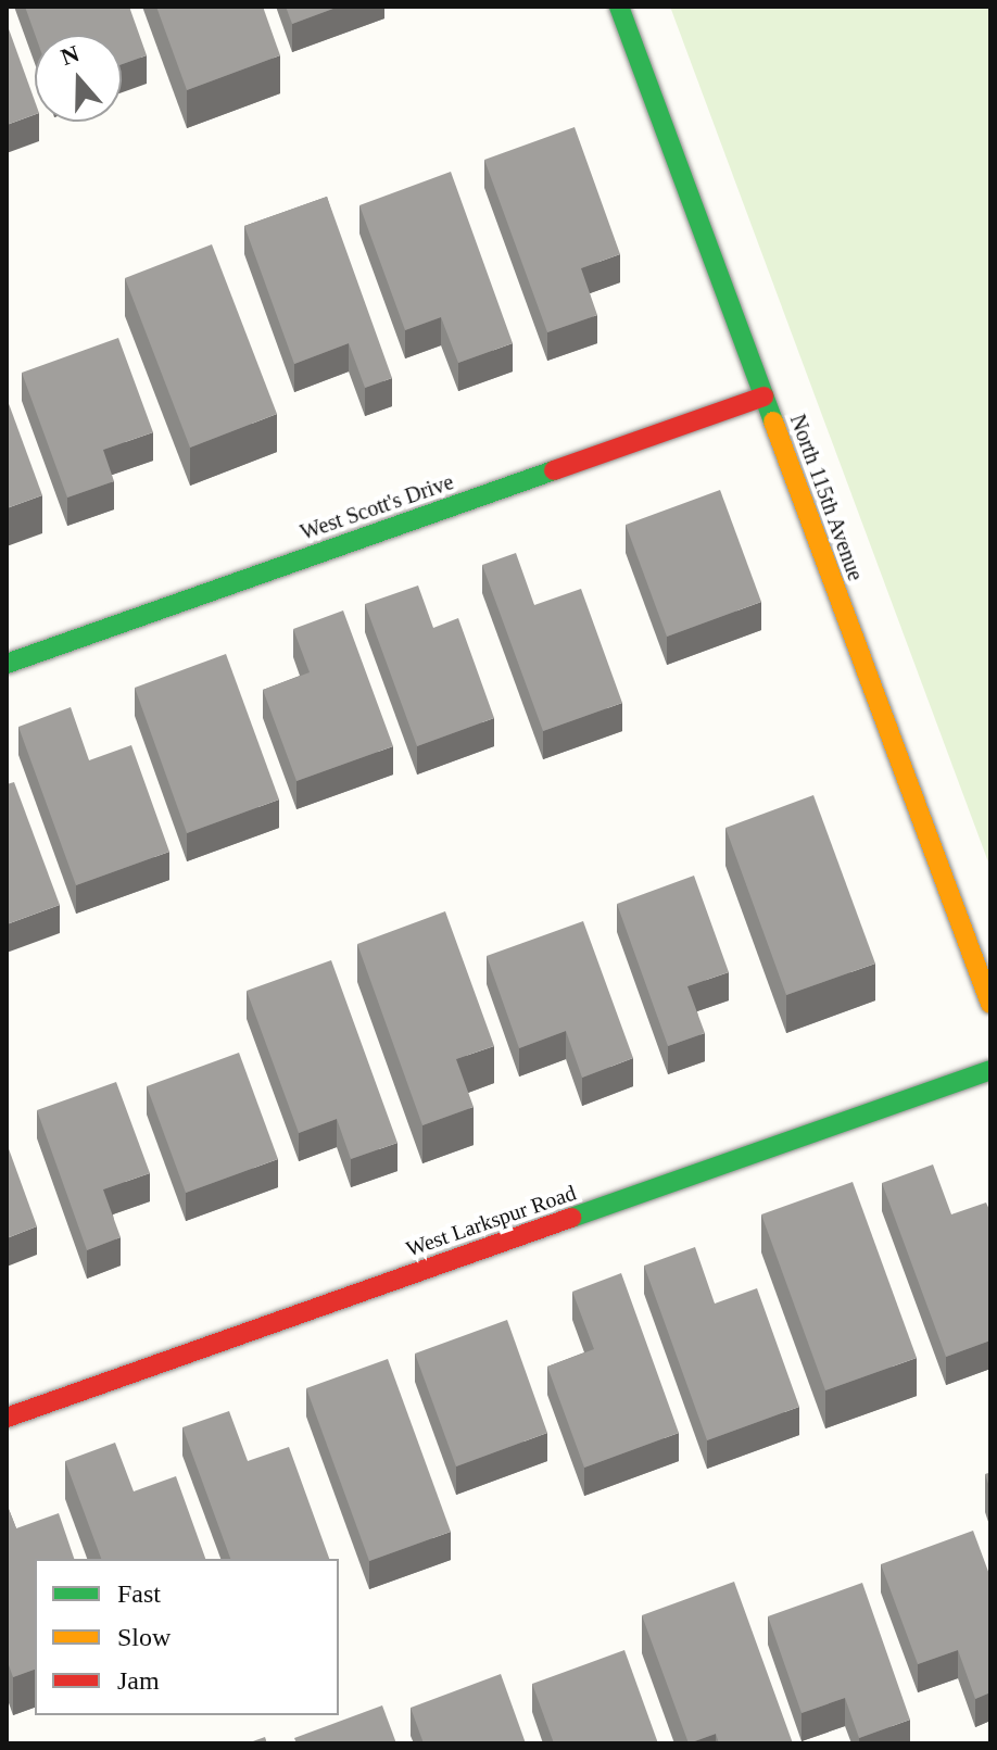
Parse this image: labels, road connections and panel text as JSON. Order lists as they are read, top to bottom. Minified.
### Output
{"streets":{"street":["North 115th Avenue","West Scott's Drive","West Larkspur Road"]},"crossings":[["North 115th Avenue","West Scott's Drive"]],"legend":["Fast","Slow","Jam"],"north":"top"}
